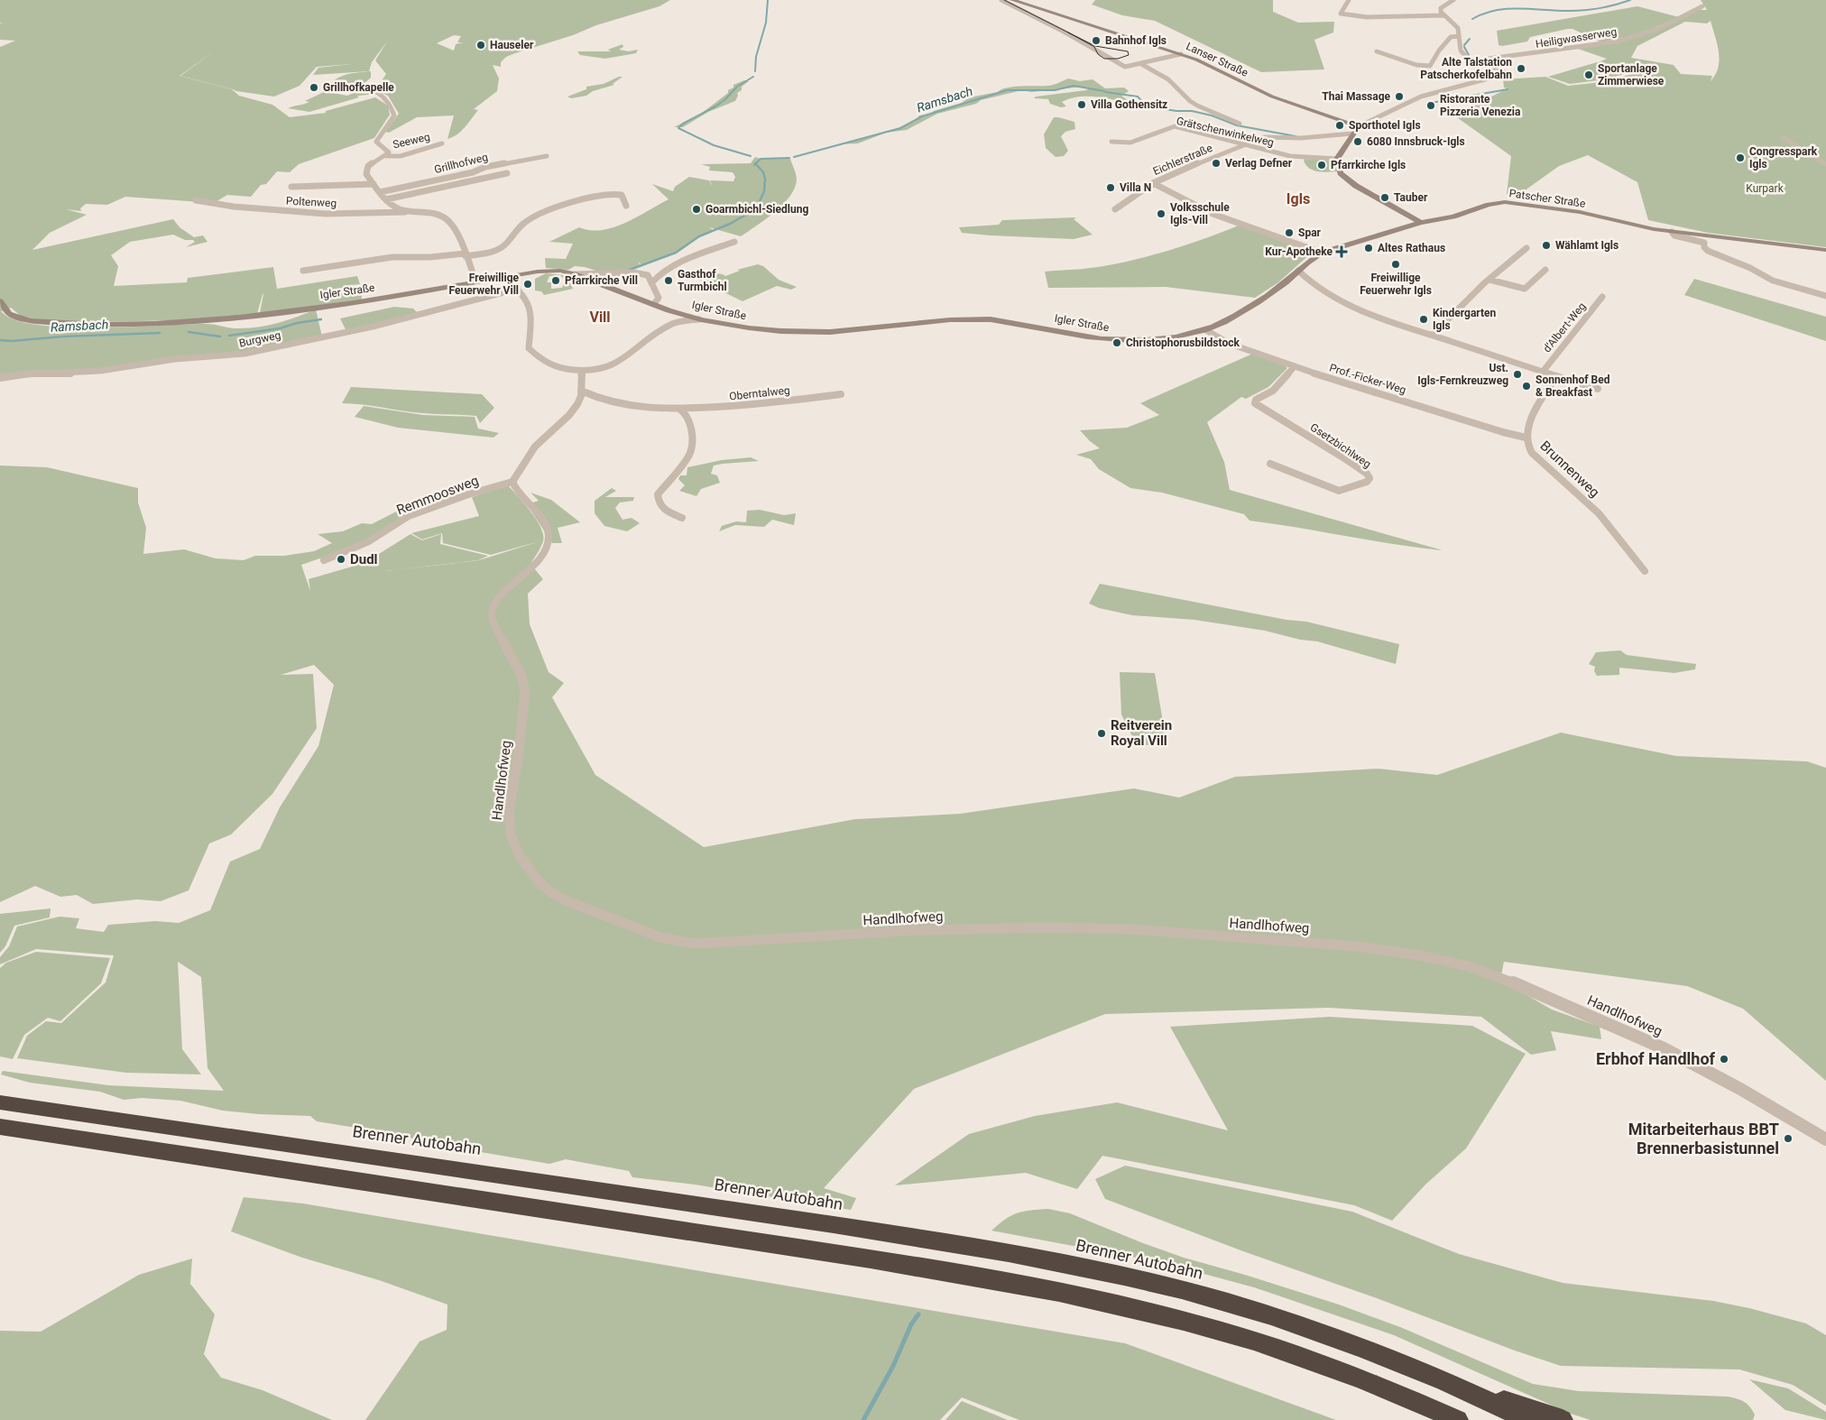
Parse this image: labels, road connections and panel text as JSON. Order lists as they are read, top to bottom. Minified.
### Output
{"streets":{"highway":["Brenner Autobahn"],"main road":["Lanser Straße","Patscher Straße","Igler Straße"],"street":["Heiligwasserweg","Grätschenwinkelweg","Seeweg","Eichlerstraße","Grillhofweg","Poltenweg","d'Albert-Weg","Burgweg","Prof.-Ficker-Weg","Oberntalweg","Gsetzbichlweg","Brunnenweg","Remmoosweg","Handlhofweg"]},"crossings":[["Grätschenwinkelweg","Eichlerstraße"],["Patscher Straße","Igler Straße"],["Igler Straße","Prof.-Ficker-Weg"],["Prof.-Ficker-Weg","Gsetzbichlweg"],["Prof.-Ficker-Weg","Brunnenweg"],["Remmoosweg","Handlhofweg"]],"districts":["Igls","Vill"],"water":["Ramsbach"],"parks":["Kurpark"],"places":{"other":["Bahnhof Igls","Hauseler","Alte Talstation Patscherkofelbahn","Sportanlage Zimmerwiese","Grillhofkapelle","Thai Massage","Villa Gothensitz","Ristorante Pizzeria Venezia","Sporthotel Igls","6080 Innsbruck-Igls","Congresspark Igls","Verlag Defner","Pfarrkirche Igls","Villa N","Tauber","Goarmbichl-Siedlung","Volksschule Igls-Vill","Spar","Wählamt Igls","Altes Rathaus","Freiwillige Feuerwehr Igls","Pfarrkirche Vill","Gasthof Turmbichl","Freiwillige Feuerwehr Vill","Kindergarten Igls","Christophorusbildstock","Ust. Igls-Fernkreuzweg","Sonnenhof Bed & Breakfast","Dudl","Reitverein Royal Vill","Erbhof Handlhof","Mitarbeiterhaus BBT Brennerbasistunnel"],"health":["Kur-Apotheke"]}}
